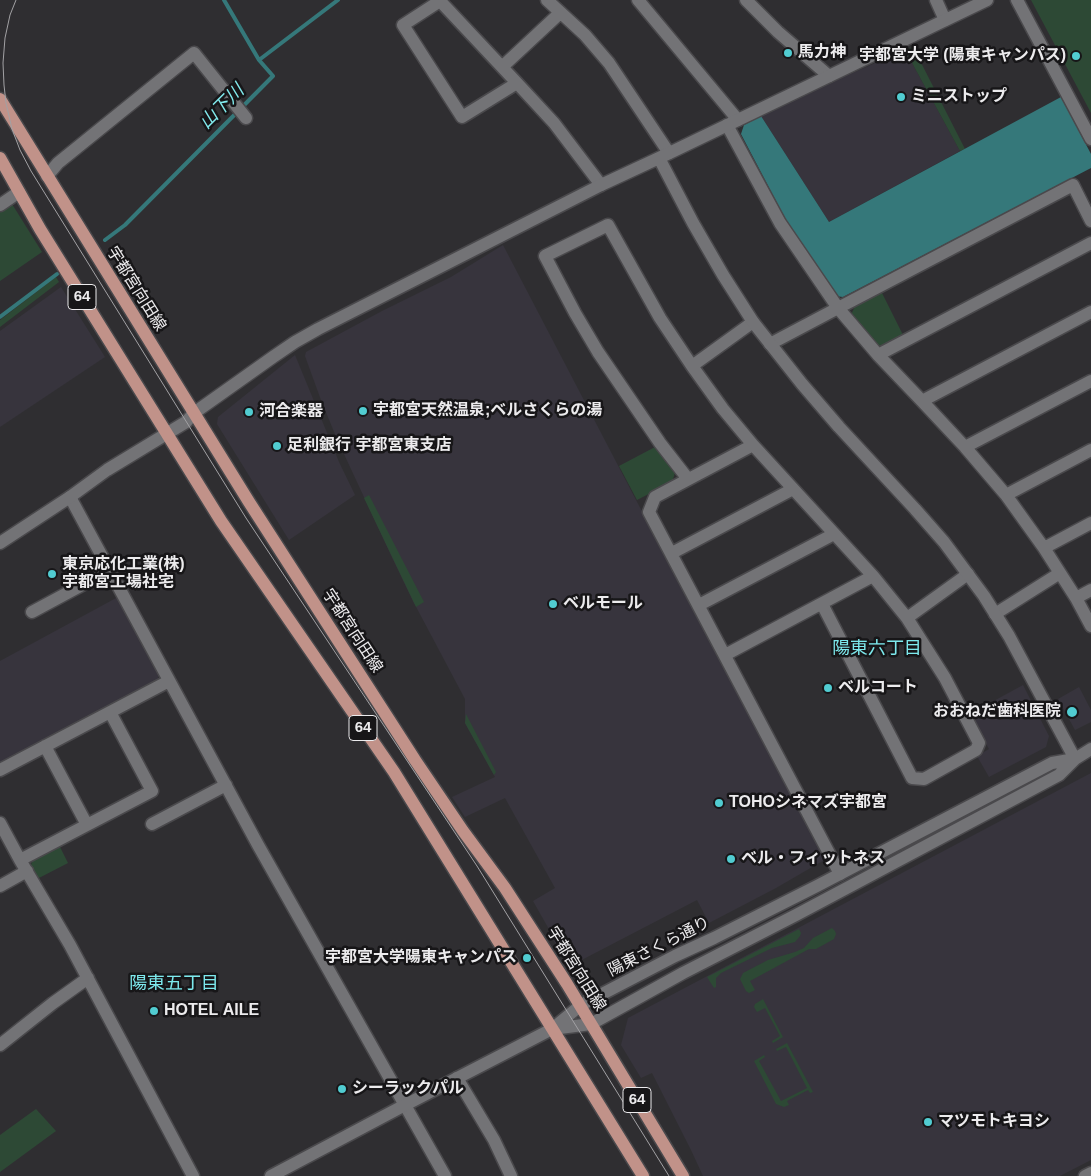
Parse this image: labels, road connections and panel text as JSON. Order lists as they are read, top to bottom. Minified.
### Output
{"streets":{"main road":["宇都宮向田線","64"],"street":["陽東さくら通り"]},"crossings":[["宇都宮向田線","陽東さくら通り"],["64","陽東さくら通り"]],"districts":["陽東六丁目","陽東五丁目"],"water":["山下川"],"places":["馬力神","宇都宮大学 (陽東キャンパス)","ミニストップ","宇都宮天然温泉;ベルさくらの湯","河合楽器","足利銀行 宇都宮東支店","東京応化工業(株) 宇都宮工場社宅","ベルモール","ベルコート","おおねだ歯科医院","TOHOシネマズ宇都宮","ベル・フィットネス","宇都宮大学陽東キャンパス","HOTEL AILE","シーラックパル","マツモトキヨシ"]}
